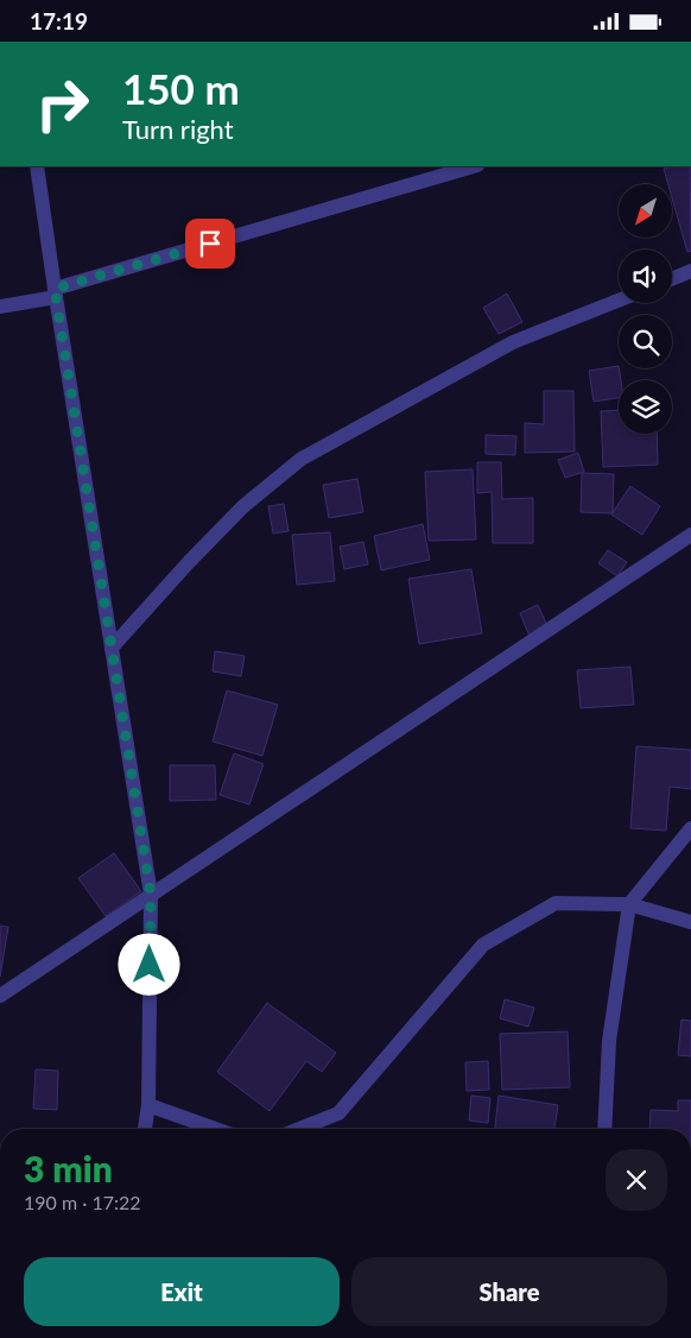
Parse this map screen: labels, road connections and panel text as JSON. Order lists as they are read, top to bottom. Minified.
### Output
{"north":"bottom left","page":{"status":"17:19","turn":["150 m","Turn right"],"heading":["3 min","190 m · 17:22"],"buttons":["Exit","Share"]}}
